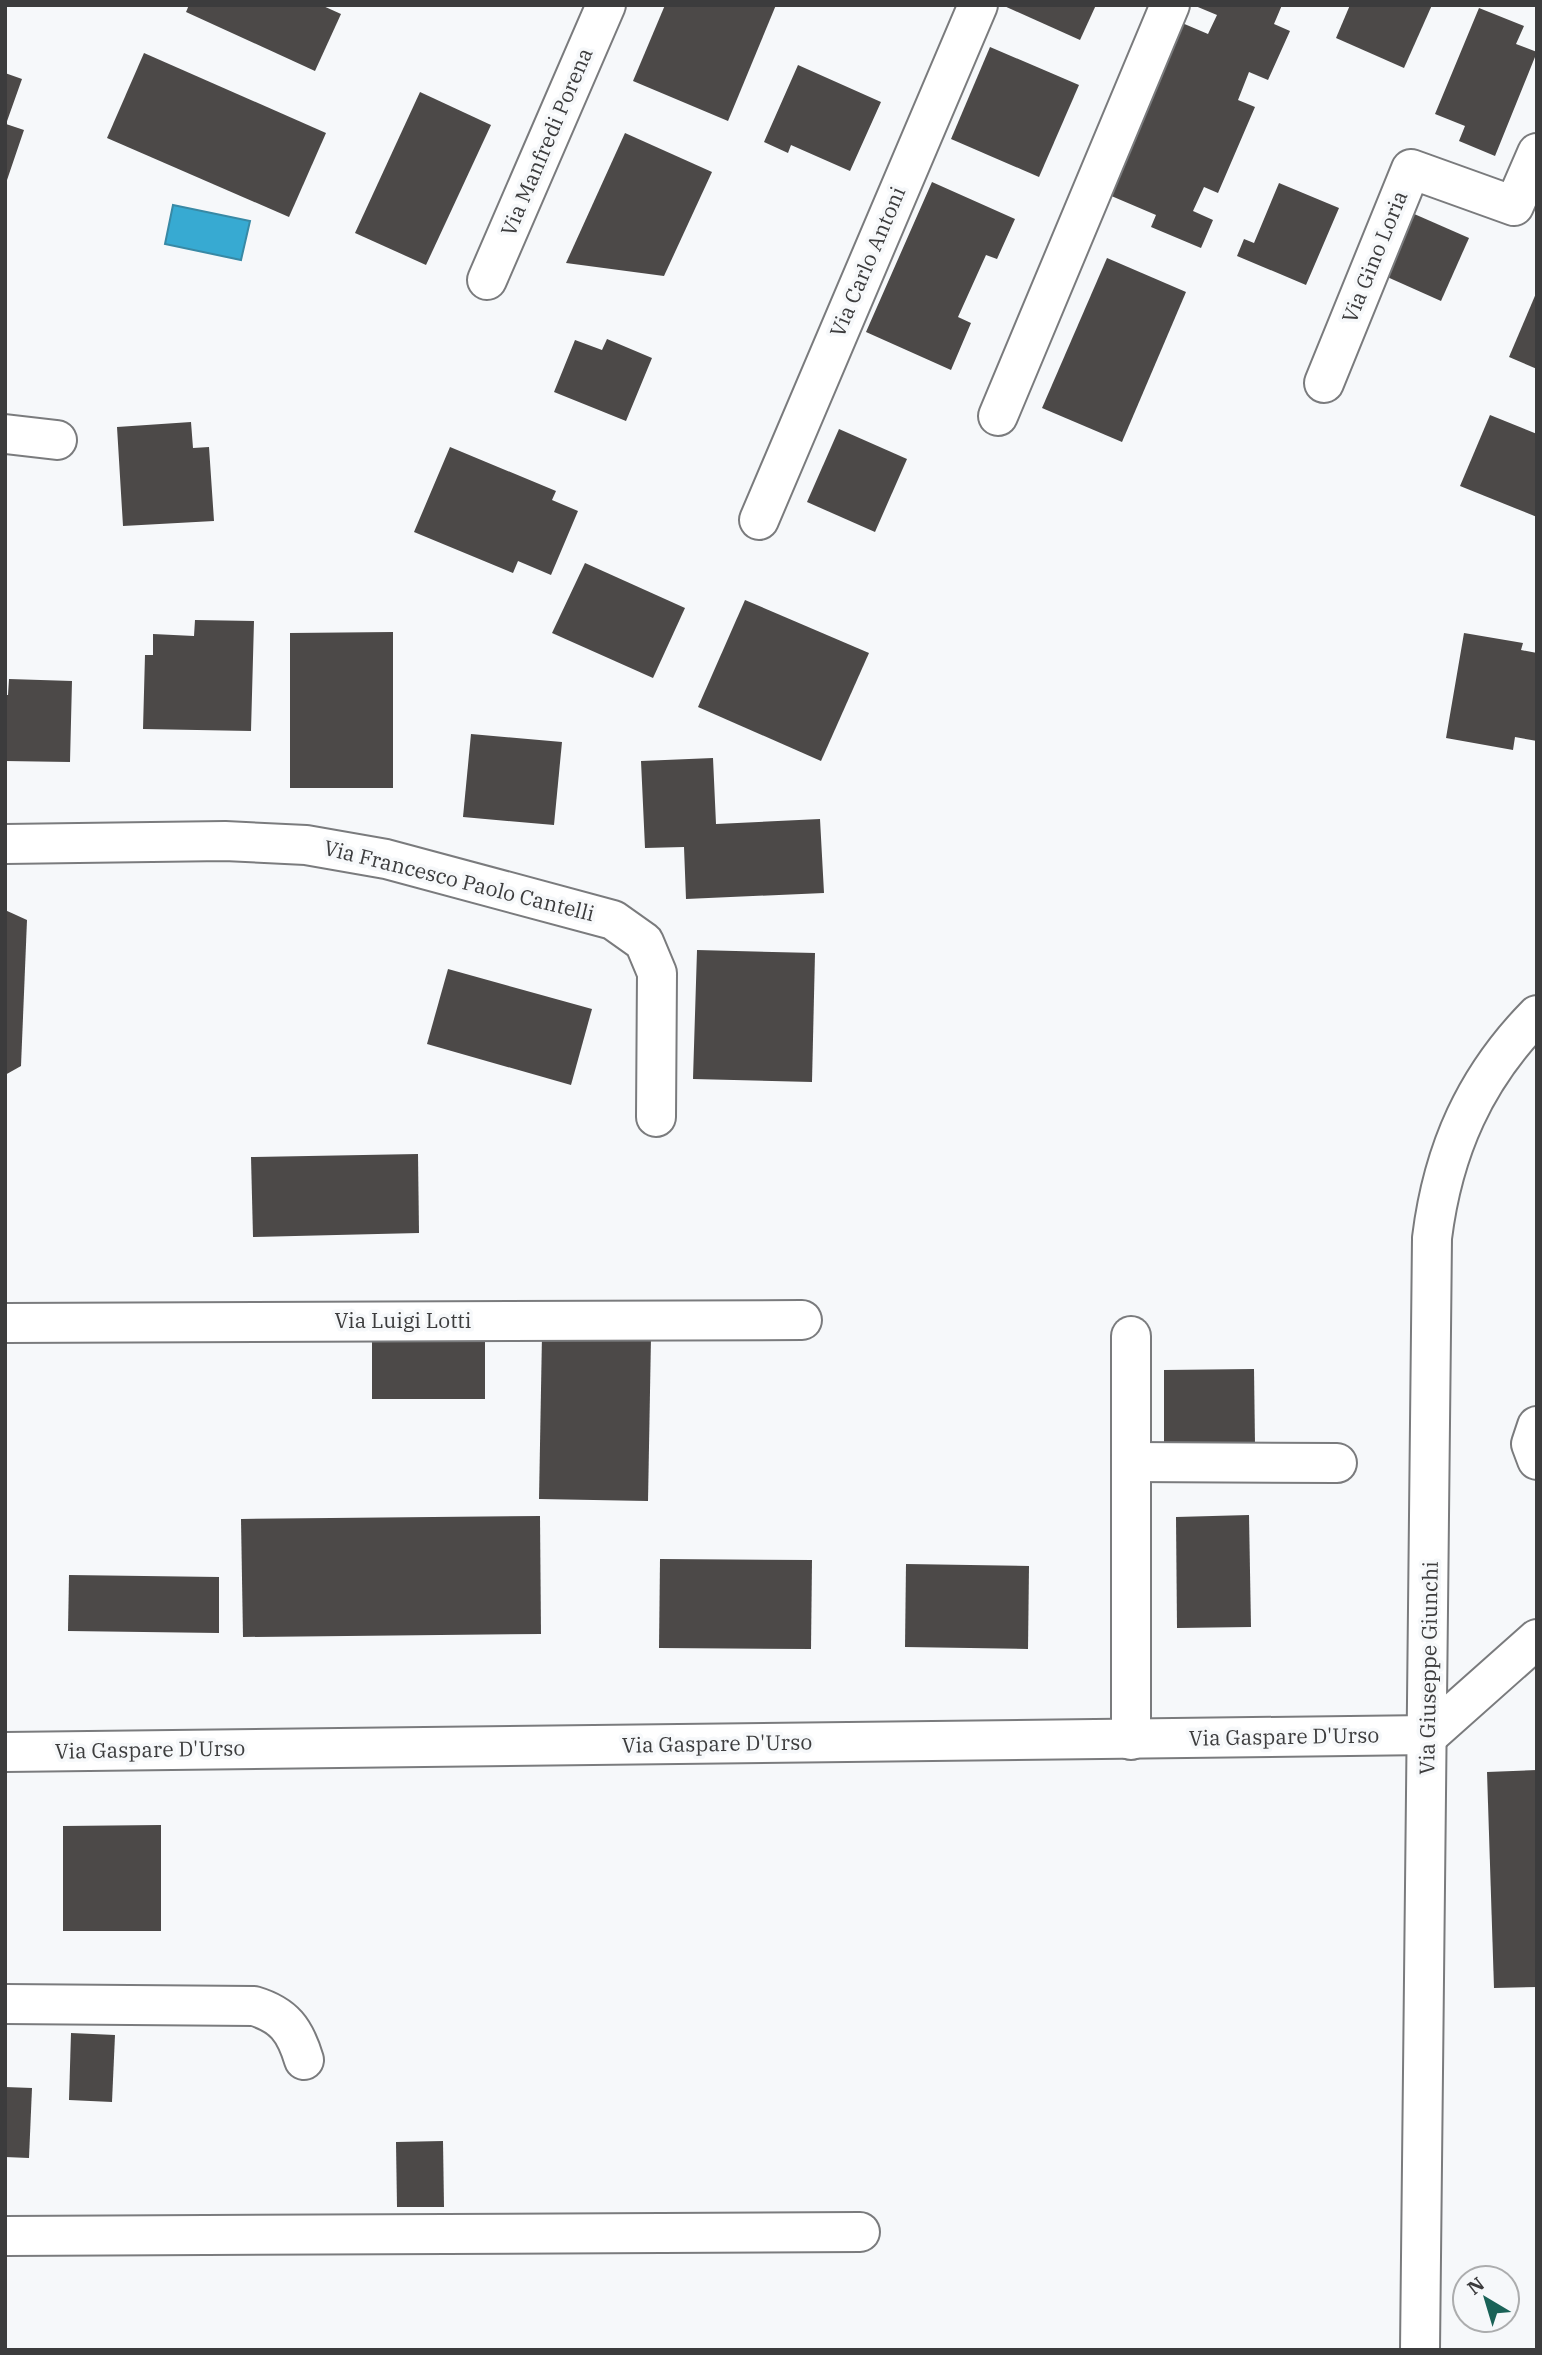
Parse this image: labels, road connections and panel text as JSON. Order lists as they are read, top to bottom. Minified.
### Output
{"streets":{"street":["Via Manfredi Porena","Via Gino Loria","Via Carlo Antoni","Via Francesco Paolo Cantelli","Via Luigi Lotti","Via Giuseppe Giunchi","Via Gaspare D'Urso"]},"crossings":[["Via Giuseppe Giunchi","Via Gaspare D'Urso"]],"north":"top left"}
